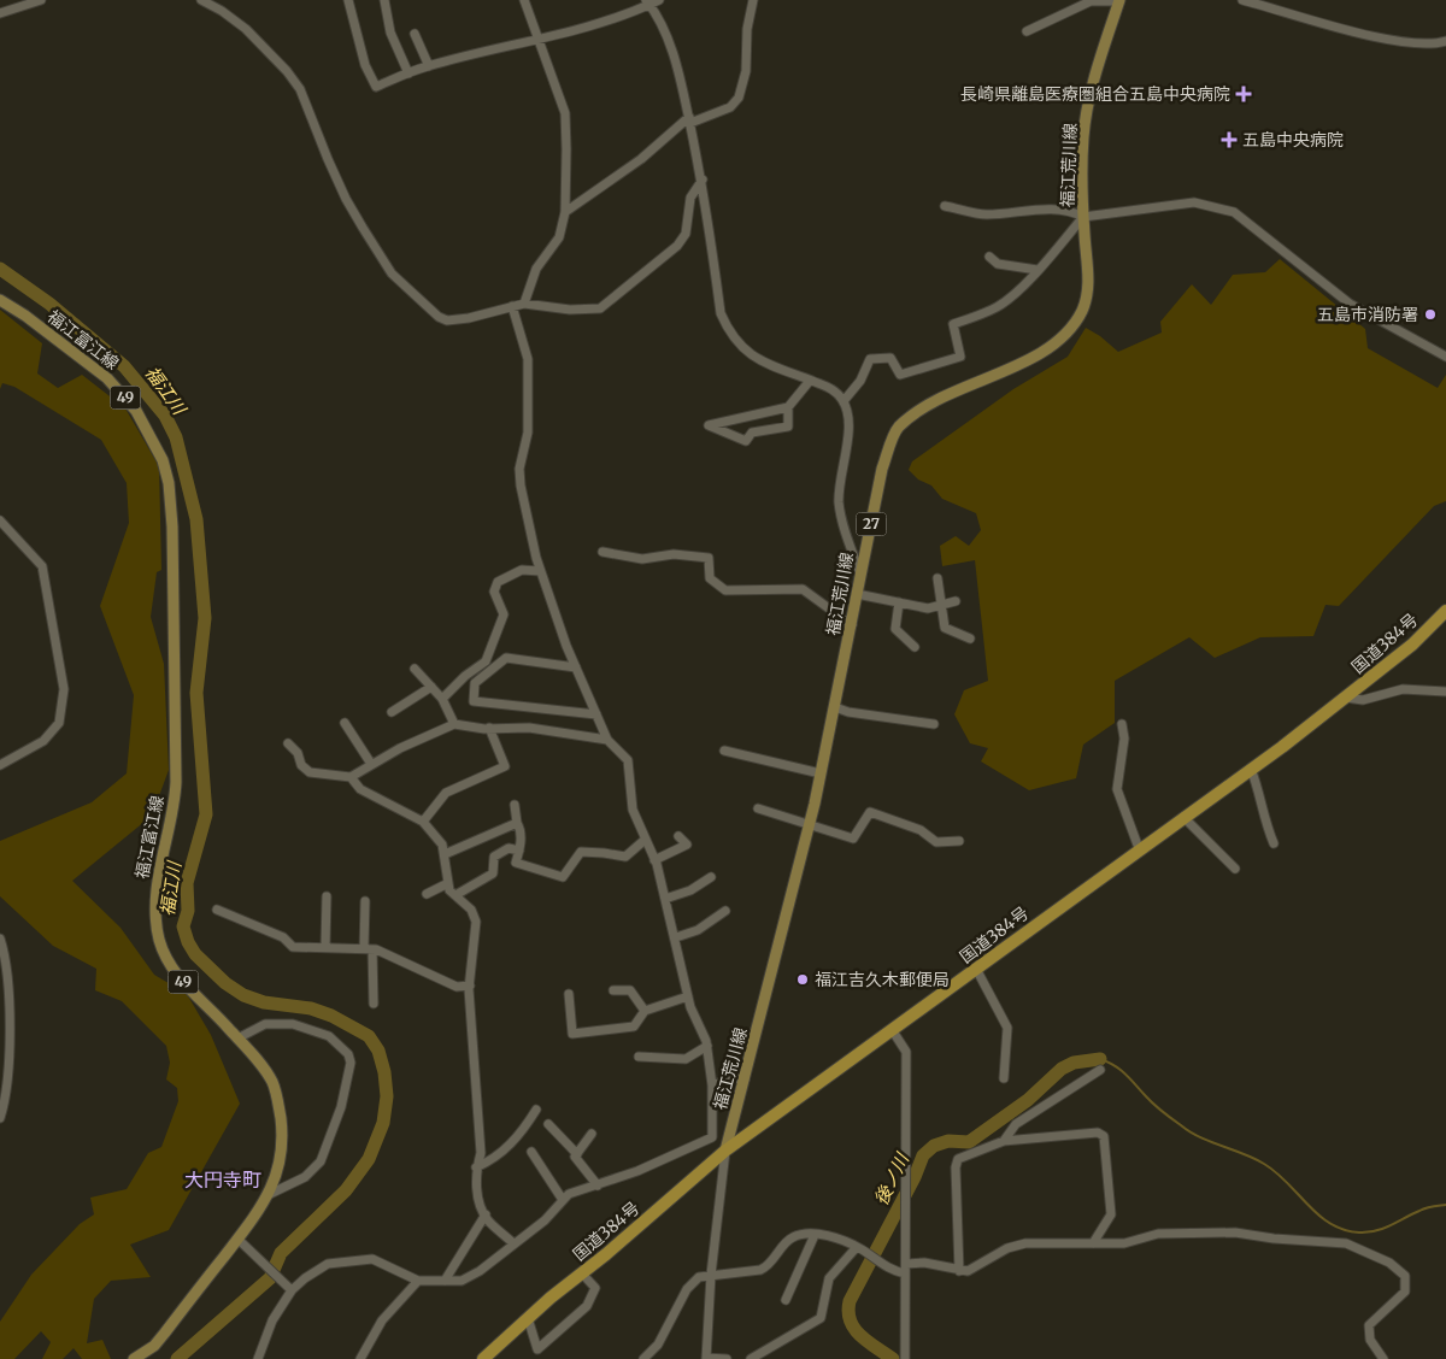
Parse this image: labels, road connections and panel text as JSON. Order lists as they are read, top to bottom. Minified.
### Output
{"streets":{"highway":["国道384号"],"main road":["福江荒川線","福江富江線","49","27"]},"crossings":[["福江荒川線","国道384号"]],"districts":["大円寺町"],"water":["福江川","後ノ川"],"places":{"health":["長崎県離島医療圏組合五島中央病院","五島中央病院"],"other":["五島市消防署","福江吉久木郵便局"]}}
